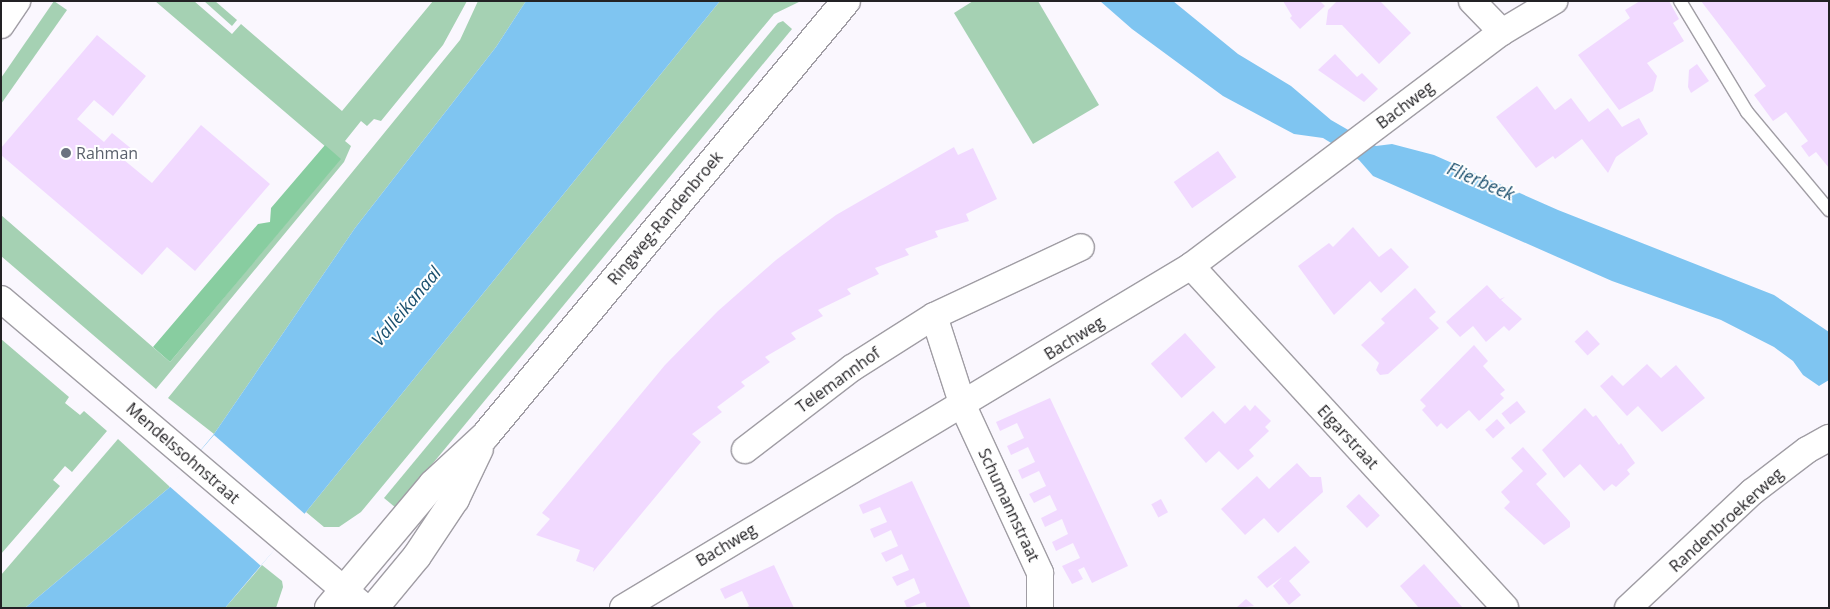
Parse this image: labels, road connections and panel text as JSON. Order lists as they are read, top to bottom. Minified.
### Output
{"streets":{"main road":["Ringweg-Randenbroek"],"street":["Bachweg","Telemannhof","Elgarstraat","Mendelssohnstraat","Schumannstraat","Randenbroekerweg"]},"crossings":[["Bachweg","Elgarstraat"],["Bachweg","Schumannstraat"],["Ringweg-Randenbroek","Mendelssohnstraat"]],"water":["Flierbeek","Valleikanaal"],"places":["Rahman"]}
